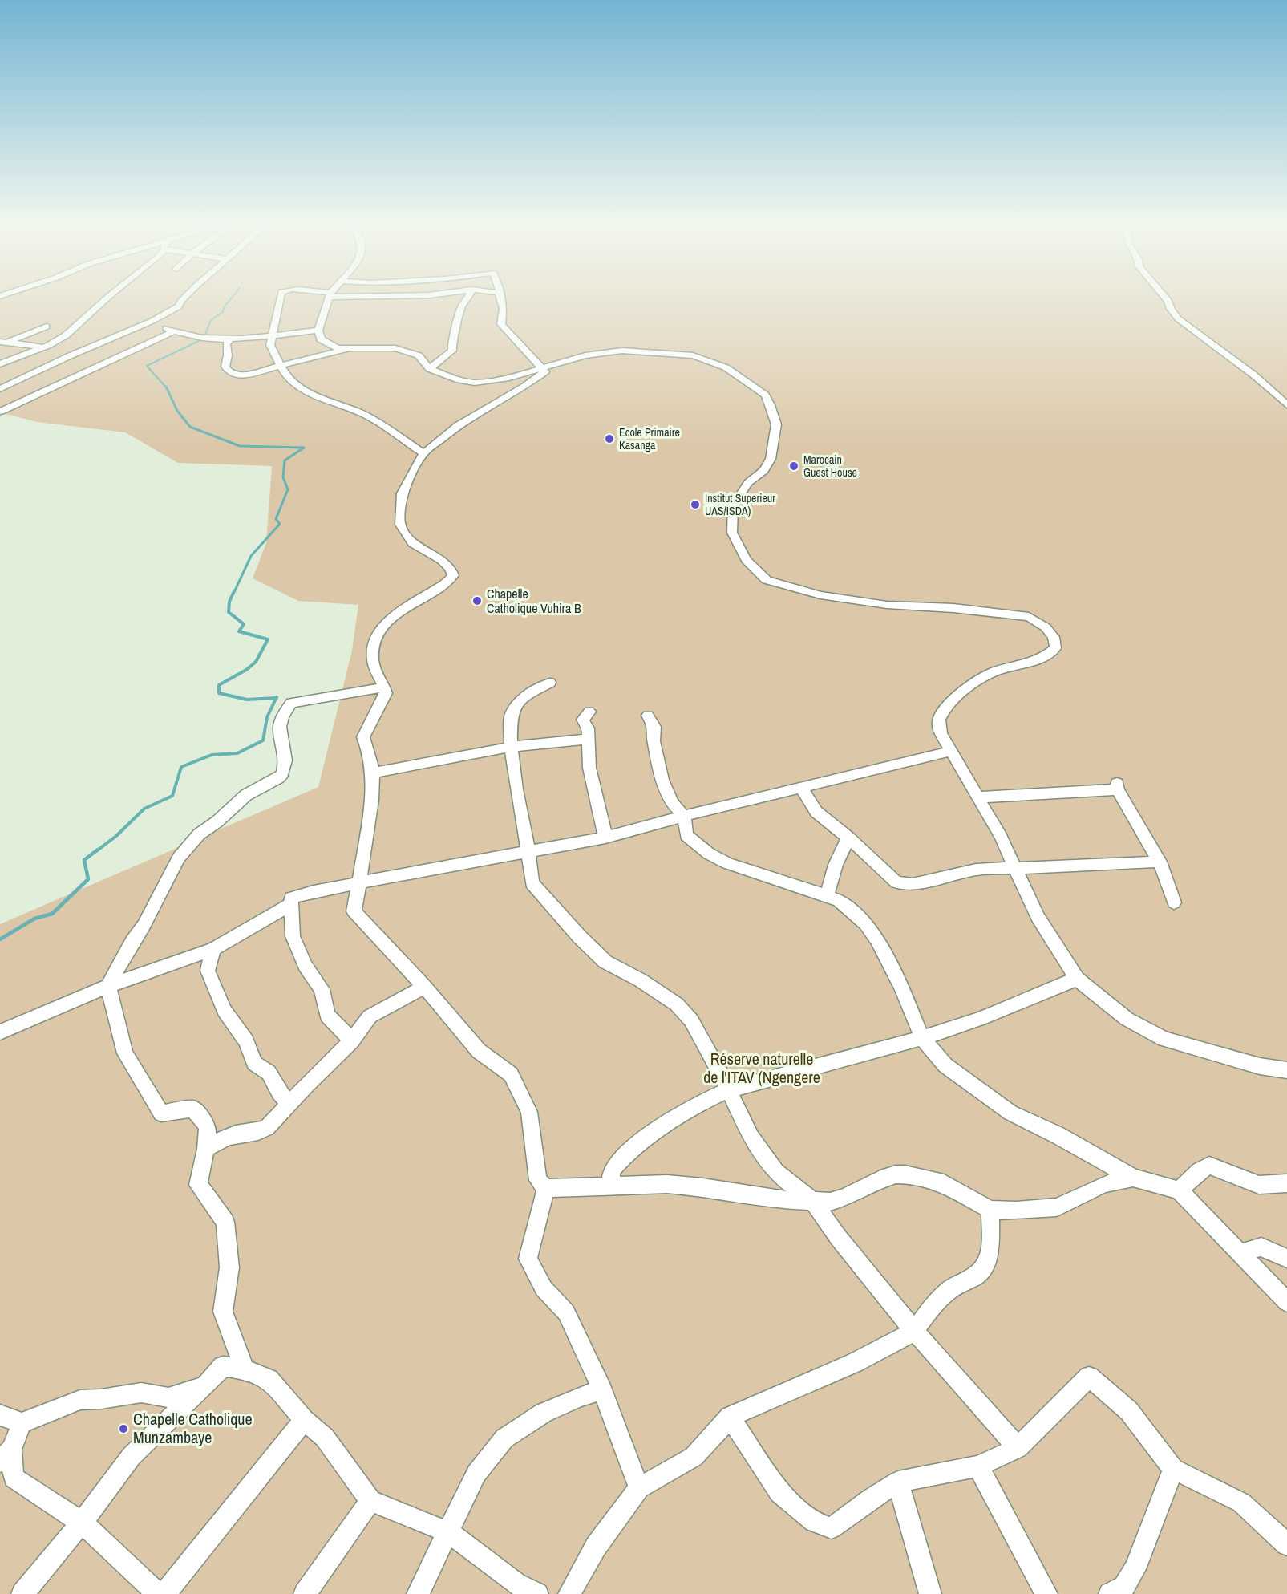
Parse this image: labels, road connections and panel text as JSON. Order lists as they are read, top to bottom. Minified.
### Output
{"parks":["Réserve naturelle de l'ITAV (Ngengere"],"places":["Ecole Primaire Kasanga","Marocain Guest House","Institut Superieur UAS/ISDA)","Chapelle Catholique Vuhira B","Chapelle Catholique Munzambaye"]}
